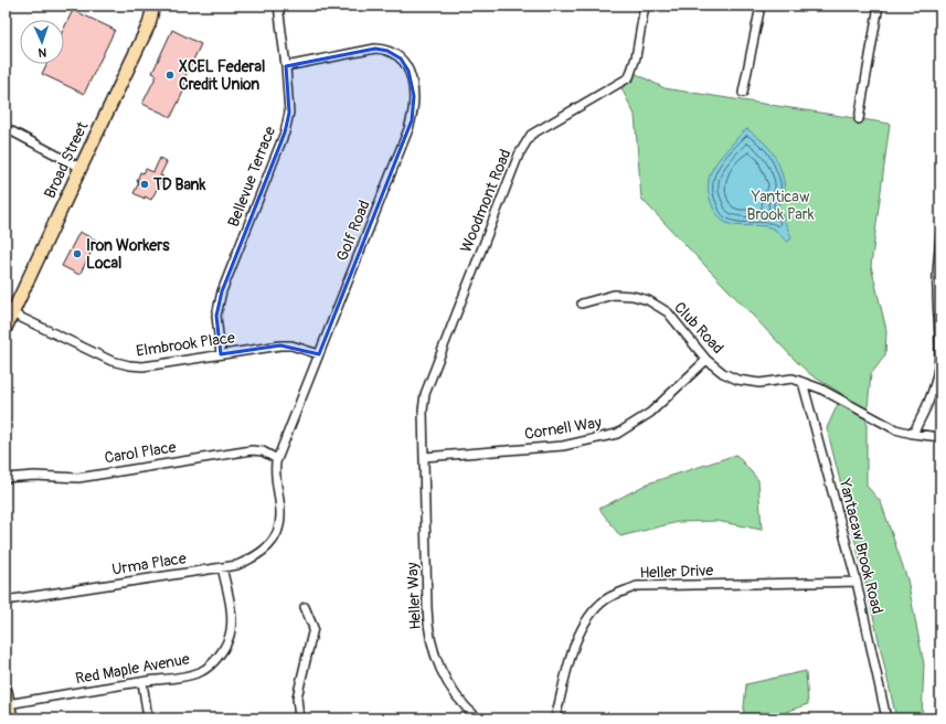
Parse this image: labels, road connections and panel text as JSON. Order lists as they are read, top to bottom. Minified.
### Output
{"streets":{"main road":["Broad Street"],"street":["Bellevue Terrace","Woodmont Road","Golf Road","Club Road","Elmbrook Place","Cornell Way","Carol Place","Yantacaw Brook Road","Urma Place","Heller Drive","Heller Way","Red Maple Avenue"]},"crossings":[["Broad Street","Elmbrook Place"],["Bellevue Terrace","Golf Road"],["Bellevue Terrace","Elmbrook Place"],["Woodmont Road","Cornell Way"],["Woodmont Road","Heller Way"],["Golf Road","Elmbrook Place"],["Golf Road","Carol Place"],["Golf Road","Urma Place"],["Club Road","Cornell Way"],["Club Road","Yantacaw Brook Road"],["Cornell Way","Heller Way"],["Yantacaw Brook Road","Heller Drive"],["Urma Place","Red Maple Avenue"]],"parks":["Yanticaw Brook Park"],"places":["XCEL Federal Credit Union","TD Bank","Iron Workers Local"],"north":"bottom"}
